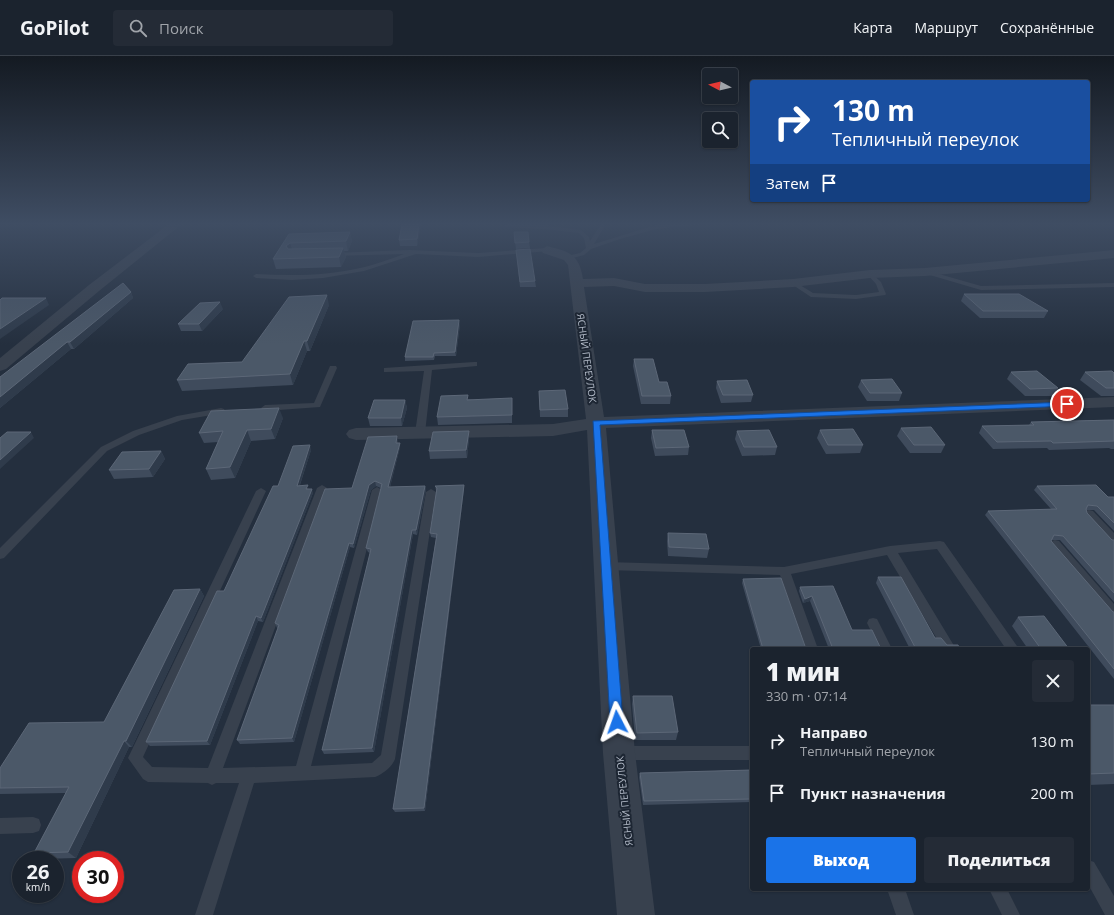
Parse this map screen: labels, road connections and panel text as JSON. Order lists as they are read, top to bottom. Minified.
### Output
{"streets":{"street":["ЯСНЫЙ ПЕРЕУЛОК"]},"north":"left","page":{"header":"GoPilot","search":"Поиск","nav":["Карта","Маршрут","Сохранённые"],"turn":["130 m","Тепличный переулок"],"then":"Затем","heading":["1 мин","330 m · 07:14"],"list":[{"name":"Направо","note":"Тепличный переулок","value":"130 m"},{"name":"Пункт назначения","value":"200 m"}],"buttons":["Выход","Поделиться"],"speed":"26 km/h","limit":"30"}}
